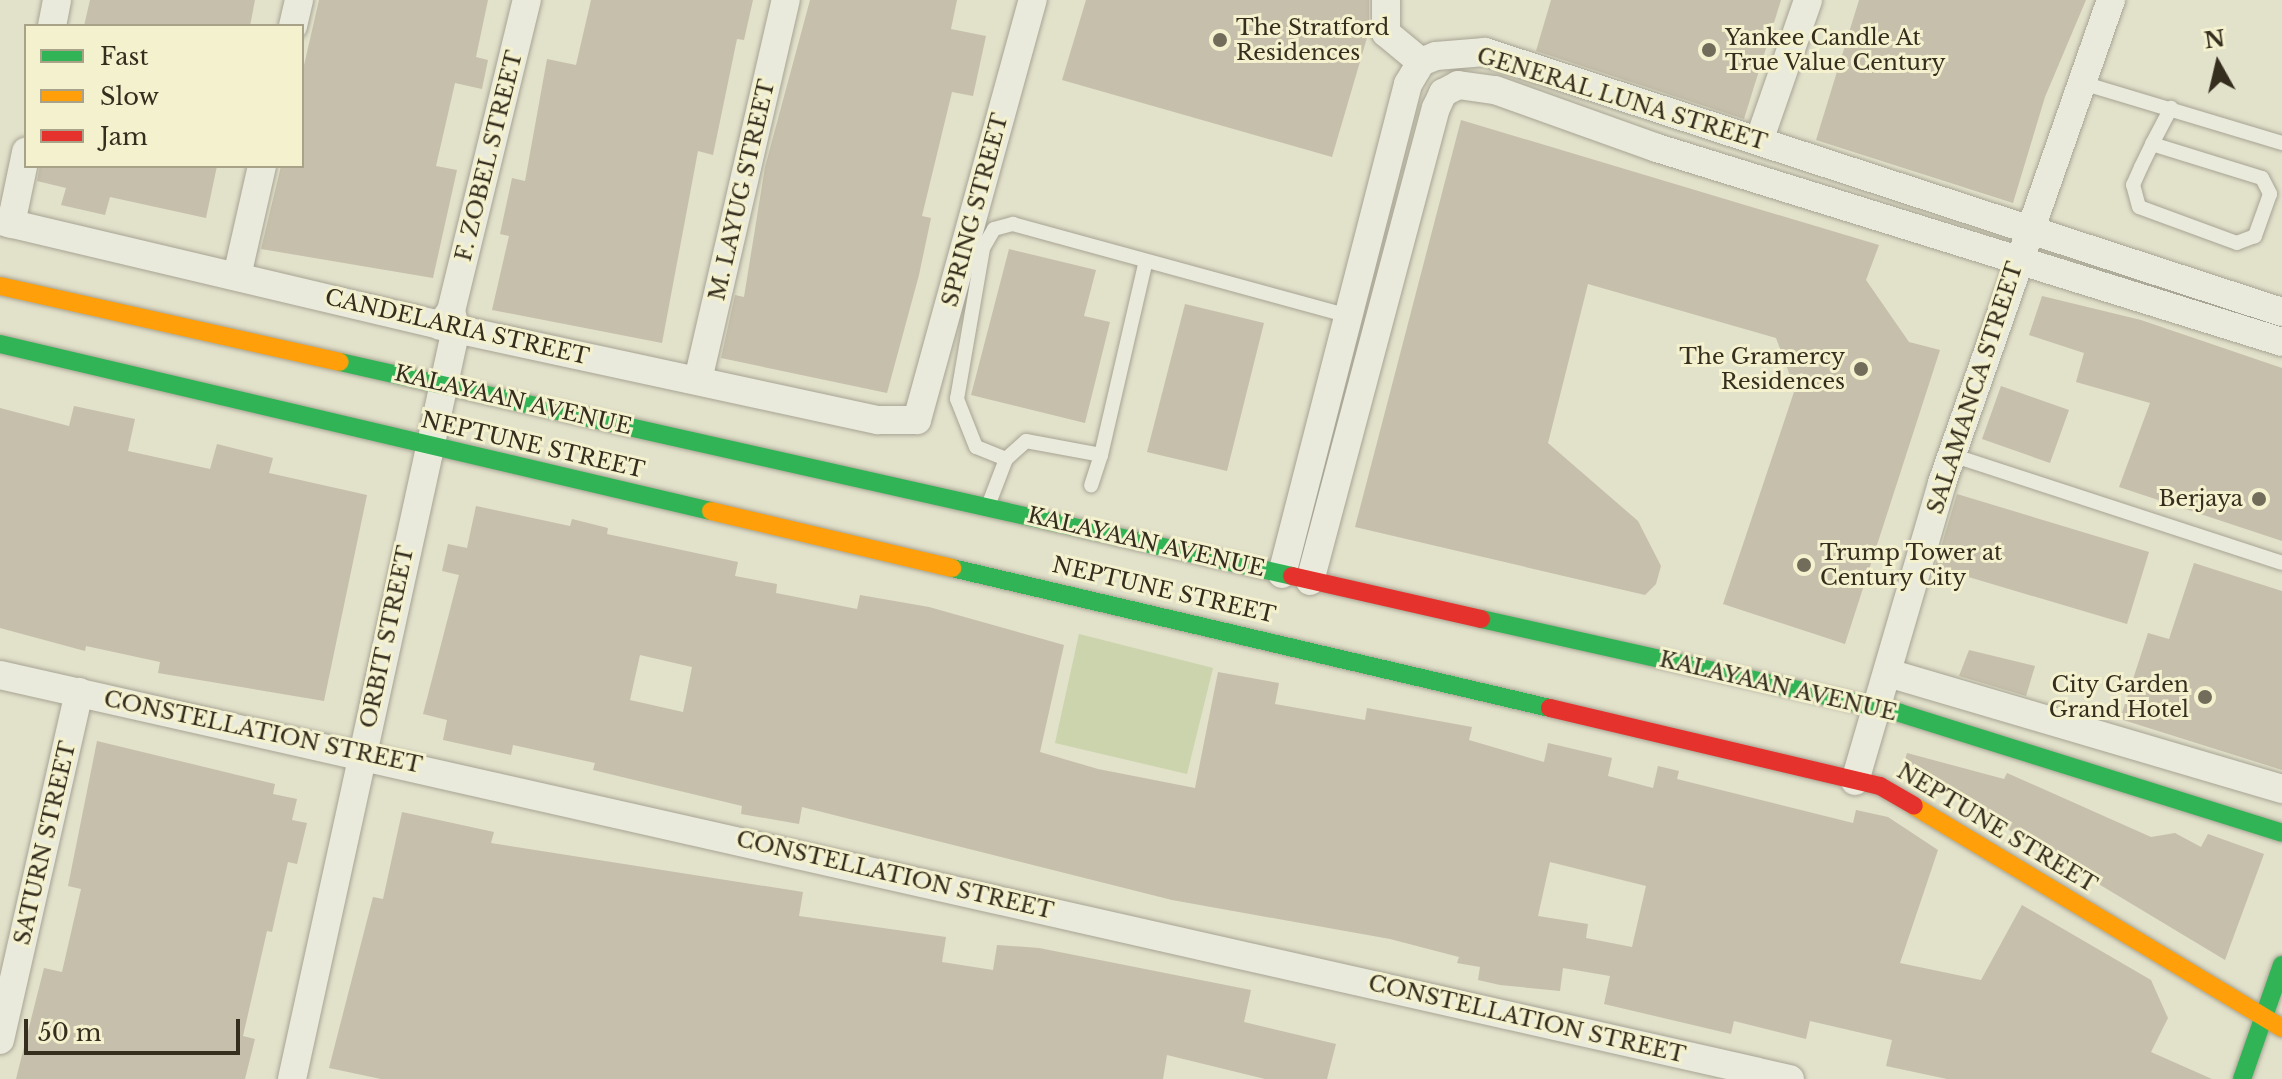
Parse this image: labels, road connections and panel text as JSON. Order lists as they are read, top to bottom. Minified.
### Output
{"streets":{"main road":["KALAYAAN AVENUE","NEPTUNE STREET"],"street":["GENERAL LUNA STREET","F. ZOBEL STREET","M. LAYUG STREET","SPRING STREET","CANDELARIA STREET","SALAMANCA STREET","ORBIT STREET","CONSTELLATION STREET","SATURN STREET"]},"crossings":[["GENERAL LUNA STREET","SALAMANCA STREET"],["GENERAL LUNA STREET","KALAYAAN AVENUE"],["F. ZOBEL STREET","CANDELARIA STREET"],["F. ZOBEL STREET","KALAYAAN AVENUE"],["F. ZOBEL STREET","ORBIT STREET"],["M. LAYUG STREET","CANDELARIA STREET"],["SPRING STREET","CANDELARIA STREET"],["SALAMANCA STREET","KALAYAAN AVENUE"],["SALAMANCA STREET","NEPTUNE STREET"],["KALAYAAN AVENUE","ORBIT STREET"],["NEPTUNE STREET","ORBIT STREET"],["ORBIT STREET","CONSTELLATION STREET"],["CONSTELLATION STREET","SATURN STREET"]],"places":["The Stratford Residences","Yankee Candle At True Value Century","The Gramercy Residences","Berjaya","Trump Tower at Century City","City Garden Grand Hotel"],"legend":["Fast","Slow","Jam"],"scale_bar":"50 m","north":"top"}
